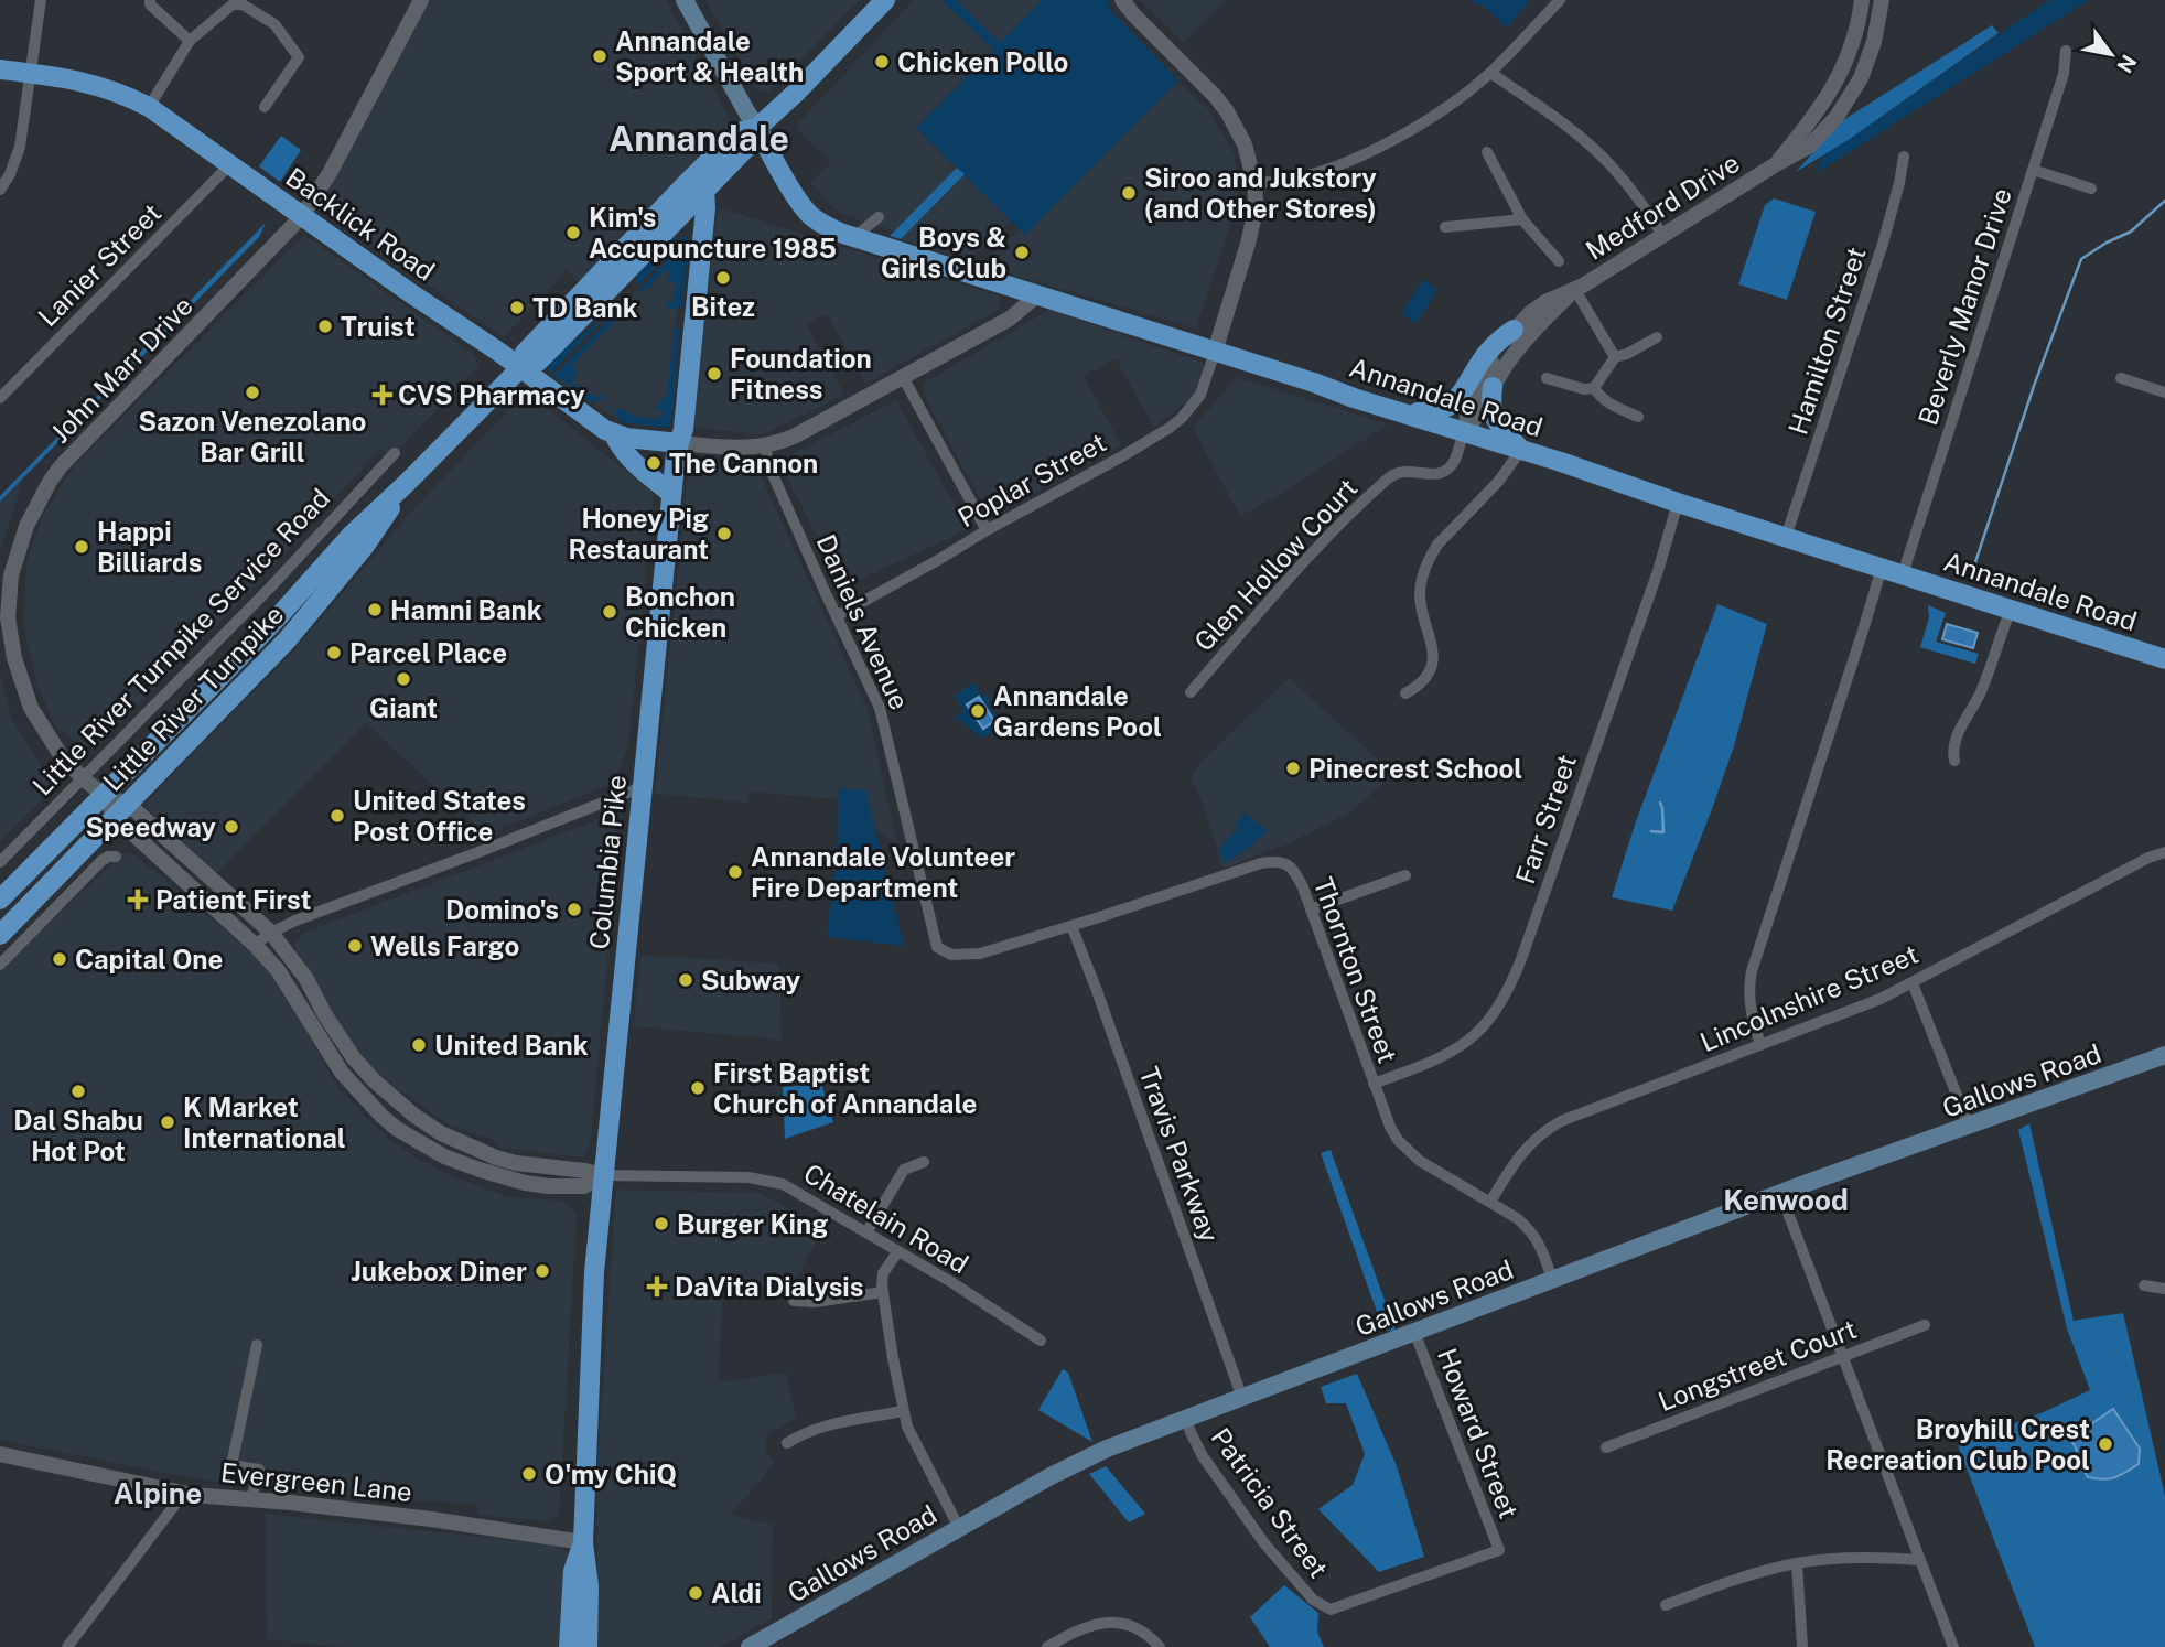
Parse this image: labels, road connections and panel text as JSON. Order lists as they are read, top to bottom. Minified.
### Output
{"streets":{"main road":["Backlick Road","Annandale Road","Little River Turnpike","Columbia Pike","Gallows Road"],"street":["Medford Drive","Lanier Street","Beverly Manor Drive","Hamilton Street","John Marr Drive","Poplar Street","Glen Hollow Court","Daniels Avenue","Little River Turnpike Service Road","Farr Street","Thornton Street","Lincolnshire Street","Travis Parkway","Chatelain Road","Longstreet Court","Howard Street","Evergreen Lane","Patricia Street"]},"crossings":[["Medford Drive","Annandale Road"],["Medford Drive","Glen Hollow Court"],["Backlick Road","Lanier Street"],["Backlick Road","John Marr Drive"],["Backlick Road","Little River Turnpike"],["Backlick Road","Columbia Pike"],["Beverly Manor Drive","Annandale Road"],["Hamilton Street","Annandale Road"],["John Marr Drive","Little River Turnpike Service Road"],["John Marr Drive","Little River Turnpike"],["John Marr Drive","Columbia Pike"],["John Marr Drive","Chatelain Road"],["Annandale Road","Poplar Street"],["Annandale Road","Glen Hollow Court"],["Annandale Road","Little River Turnpike"],["Annandale Road","Farr Street"],["Poplar Street","Daniels Avenue"],["Daniels Avenue","Thornton Street"],["Little River Turnpike","Columbia Pike"],["Farr Street","Thornton Street"],["Columbia Pike","Chatelain Road"],["Columbia Pike","Evergreen Lane"],["Thornton Street","Lincolnshire Street"],["Thornton Street","Gallows Road"],["Thornton Street","Travis Parkway"],["Gallows Road","Travis Parkway"],["Gallows Road","Howard Street"],["Gallows Road","Patricia Street"],["Howard Street","Patricia Street"]],"districts":["Annandale","Kenwood","Alpine"],"places":{"other":["Annandale Sport & Health","Chicken Pollo","Siroo and Jukstory (and Other Stores)","Kim's Accupuncture 1985","Boys & Girls Club","Bitez","TD Bank","Truist","Foundation Fitness","Sazon Venezolano Bar Grill","The Cannon","Honey Pig Restaurant","Happi Billiards","Hamni Bank","Bonchon Chicken","Parcel Place","Giant","Annandale Gardens Pool","Pinecrest School","United States Post Office","Speedway","Annandale Volunteer Fire Department","Domino's","Wells Fargo","Capital One","Subway","United Bank","First Baptist Church of Annandale","Dal Shabu Hot Pot","K Market International","Burger King","Jukebox Diner","Broyhill Crest Recreation Club Pool","O'my ChiQ","Aldi"],"health":["CVS Pharmacy","Patient First","DaVita Dialysis"]},"north":"bottom right"}
